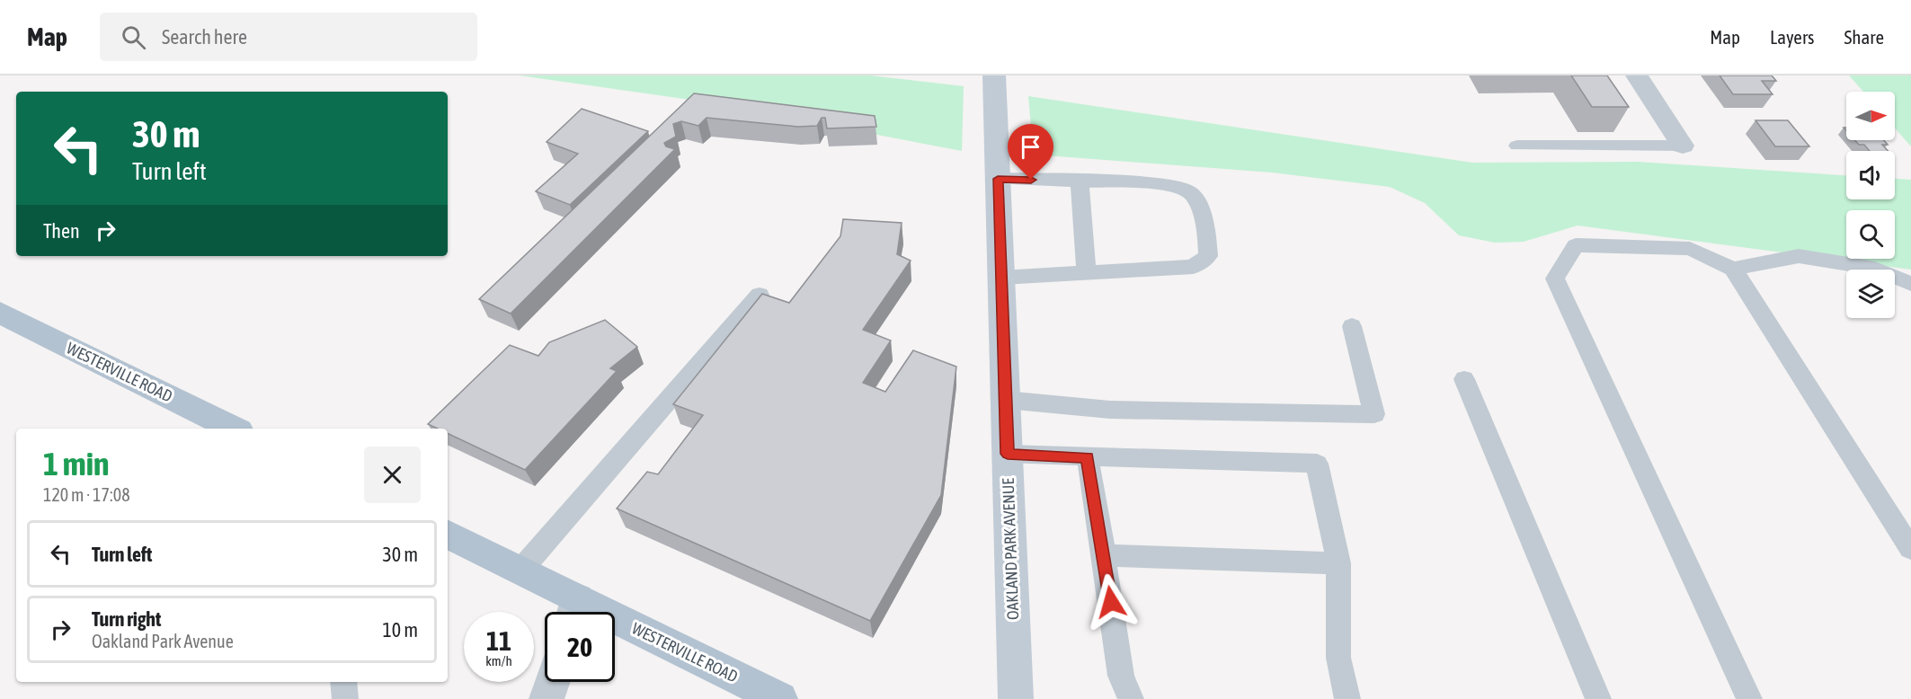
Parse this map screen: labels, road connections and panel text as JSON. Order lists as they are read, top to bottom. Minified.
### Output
{"streets":{"main road":["WESTERVILLE ROAD","OAKLAND PARK AVENUE"]},"north":"right","page":{"header":"Map","search":"Search here","nav":["Map","Layers","Share"],"turn":["30 m","Turn left"],"then":"Then","heading":["1 min","120 m · 17:08"],"list":[{"name":"Turn left","value":"30 m"},{"name":"Turn right","note":"Oakland Park Avenue","value":"10 m"}],"speed":"11 km/h","limit":"20"}}
